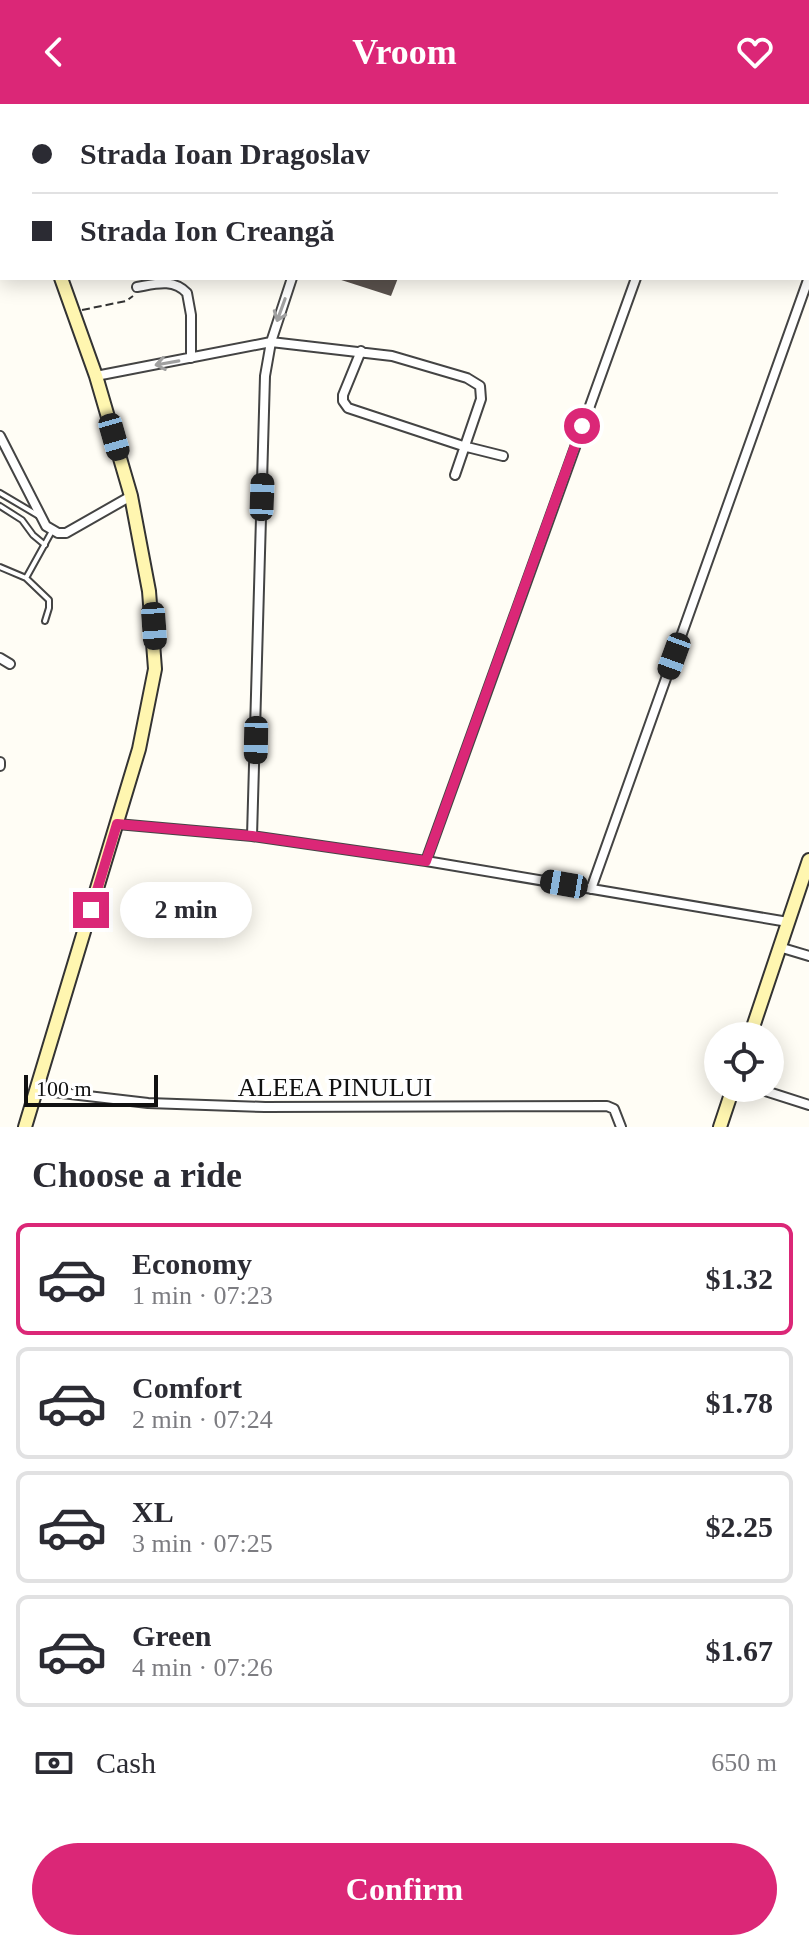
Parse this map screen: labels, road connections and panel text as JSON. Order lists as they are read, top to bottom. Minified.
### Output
{"streets":{"street":["ALEEA PINULUI"]},"scale_bar":"100 m","page":{"header":"Vroom","banner":["Strada Ioan Dragoslav","Strada Ion Creangă"],"bubble":"2 min","scale":"100 m","heading":"Choose a ride","list":[{"name":"Economy","note":"1 min · 07:23","value":"$1.32"},{"name":"Comfort","note":"2 min · 07:24","value":"$1.78"},{"name":"XL","note":"3 min · 07:25","value":"$2.25"},{"name":"Green","note":"4 min · 07:26","value":"$1.67"}],"pay":["Cash","650 m"],"buttons":"Confirm"}}
